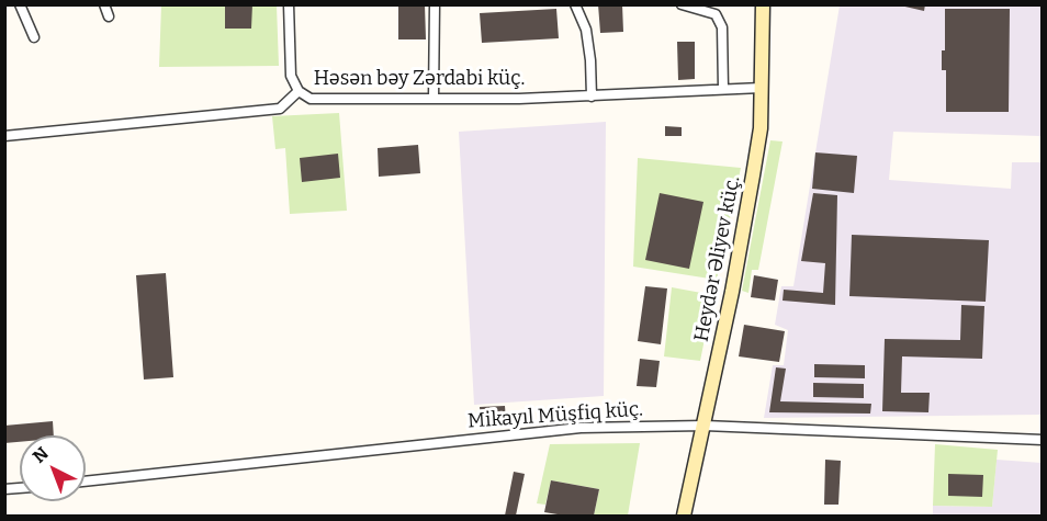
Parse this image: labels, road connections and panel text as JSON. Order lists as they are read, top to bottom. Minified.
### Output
{"streets":{"main road":["Heydər Əliyev küç."],"street":["Həsən bəy Zərdabi küç.","Mikayıl Müşfiq küç."]},"crossings":[["Həsən bəy Zərdabi küç.","Heydər Əliyev küç."],["Heydər Əliyev küç.","Mikayıl Müşfiq küç."]],"north":"top left"}
